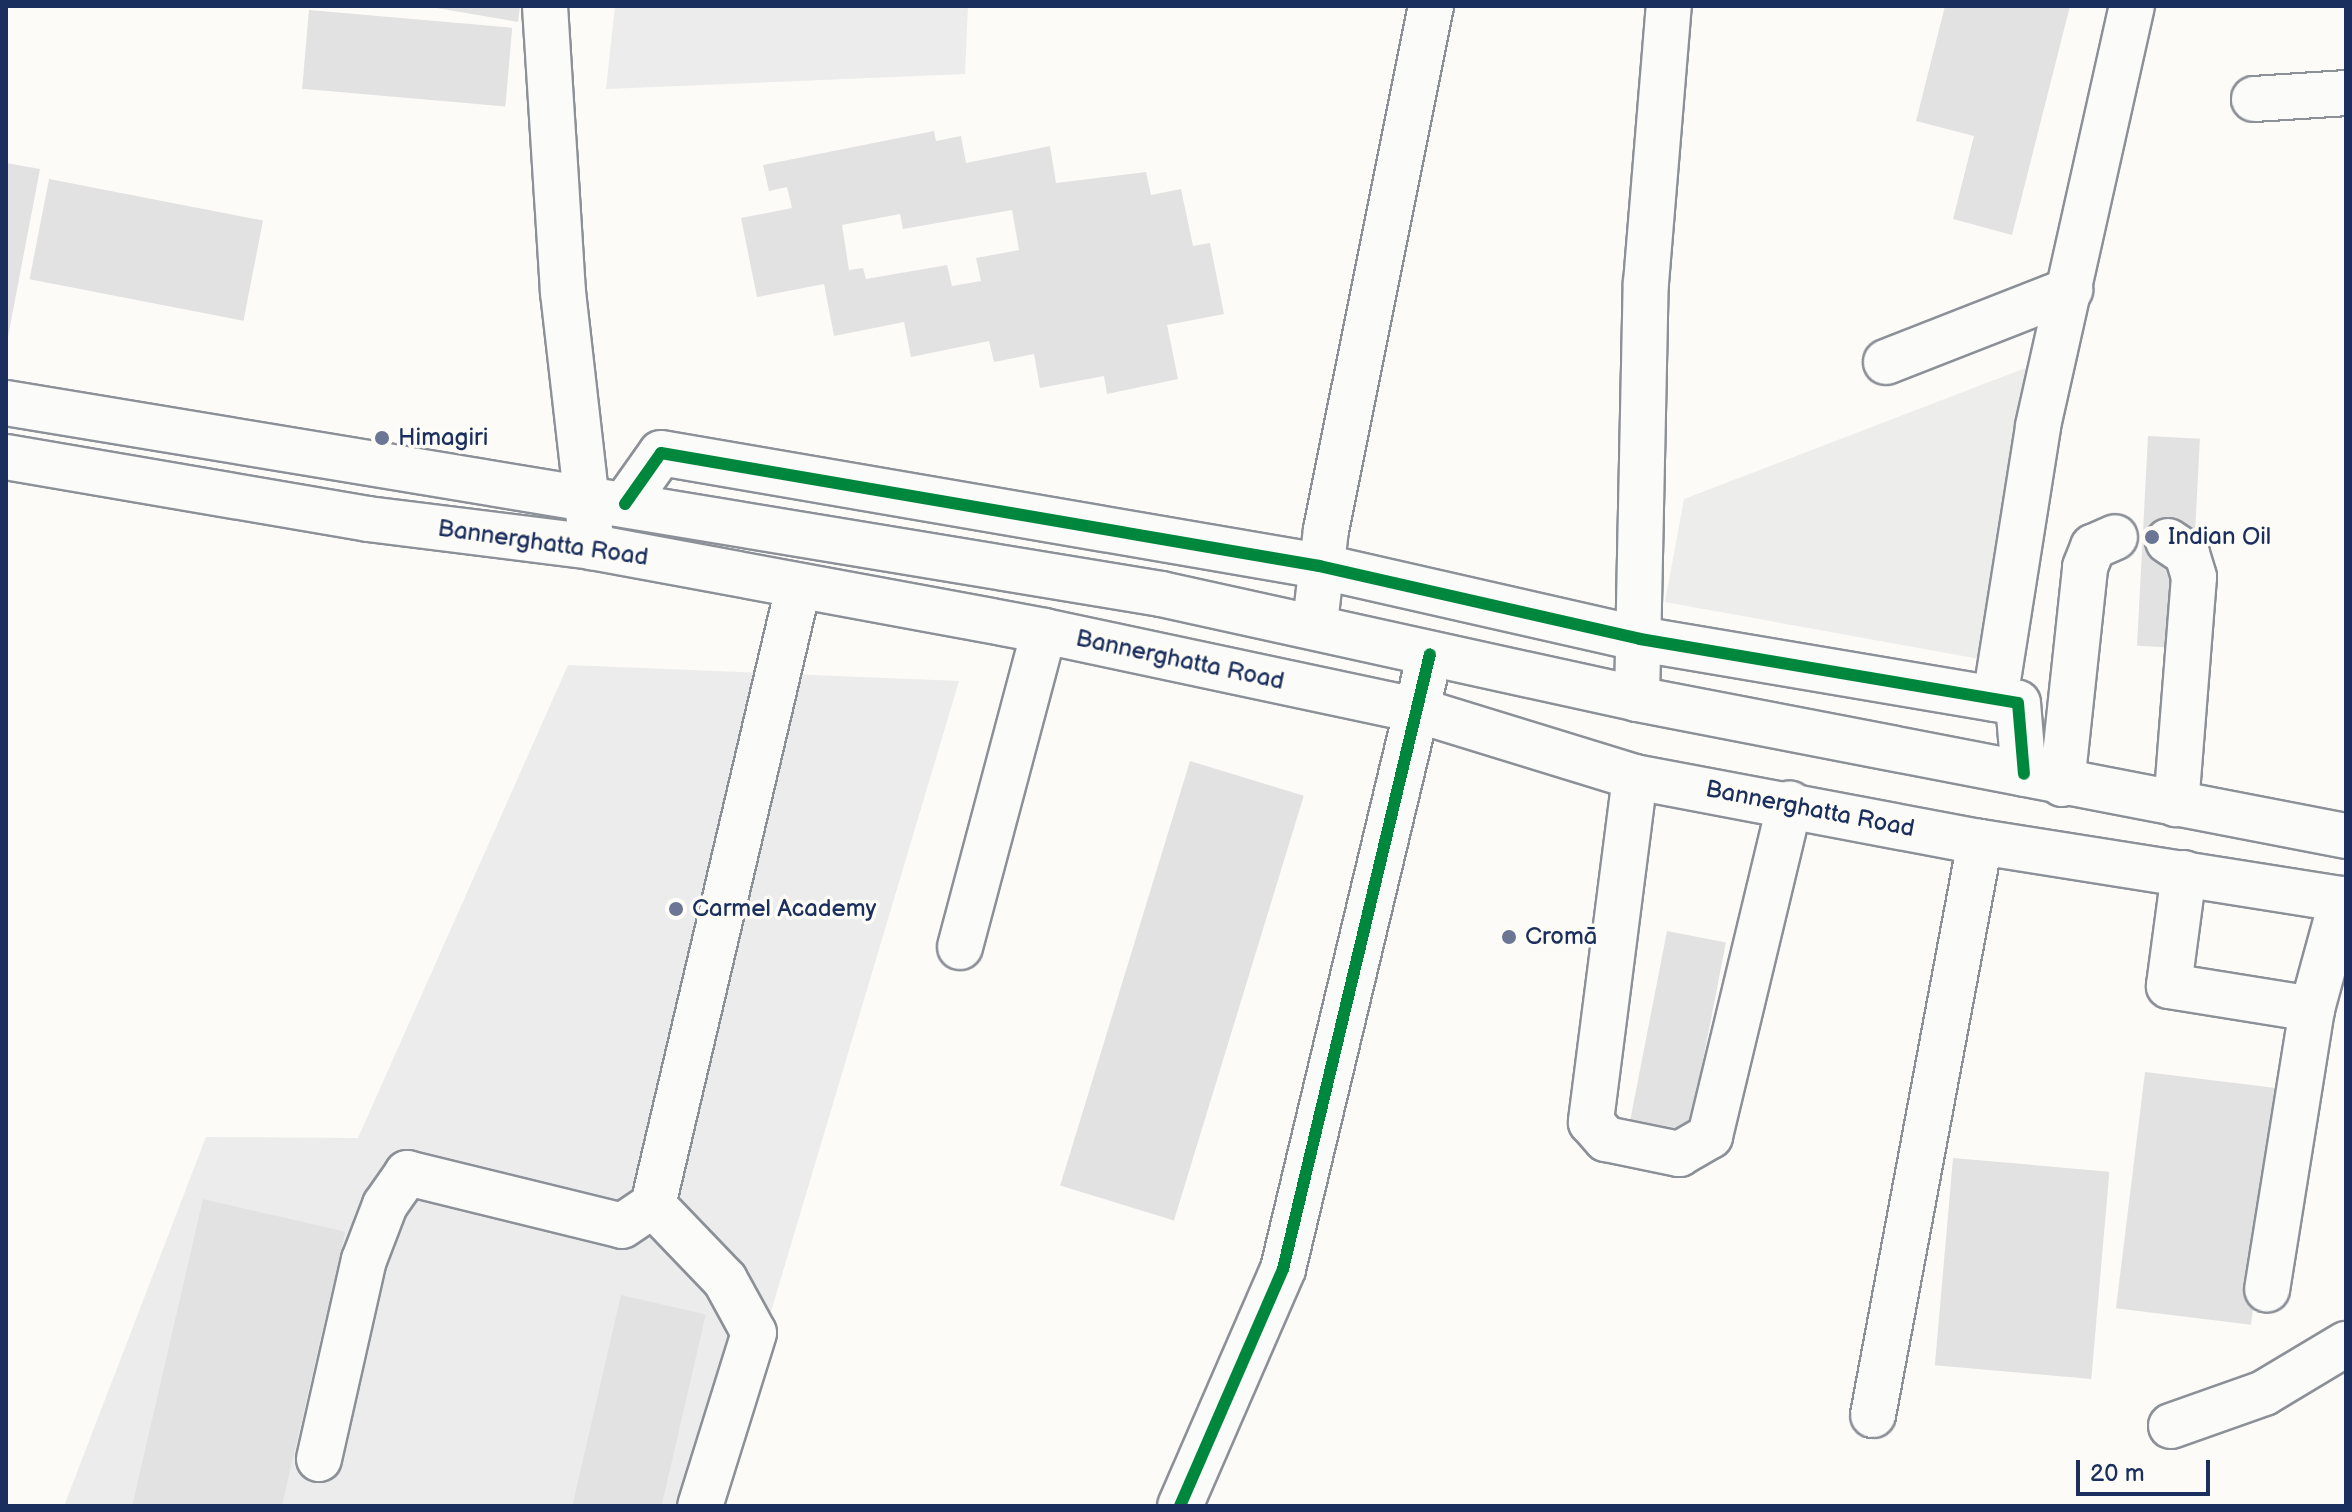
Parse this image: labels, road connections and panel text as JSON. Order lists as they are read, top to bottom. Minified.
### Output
{"streets":{"main road":["Bannerghatta Road"]},"places":["Himagiri","Indian Oil","Carmel Academy","Cromā"],"scale_bar":"20 m"}
